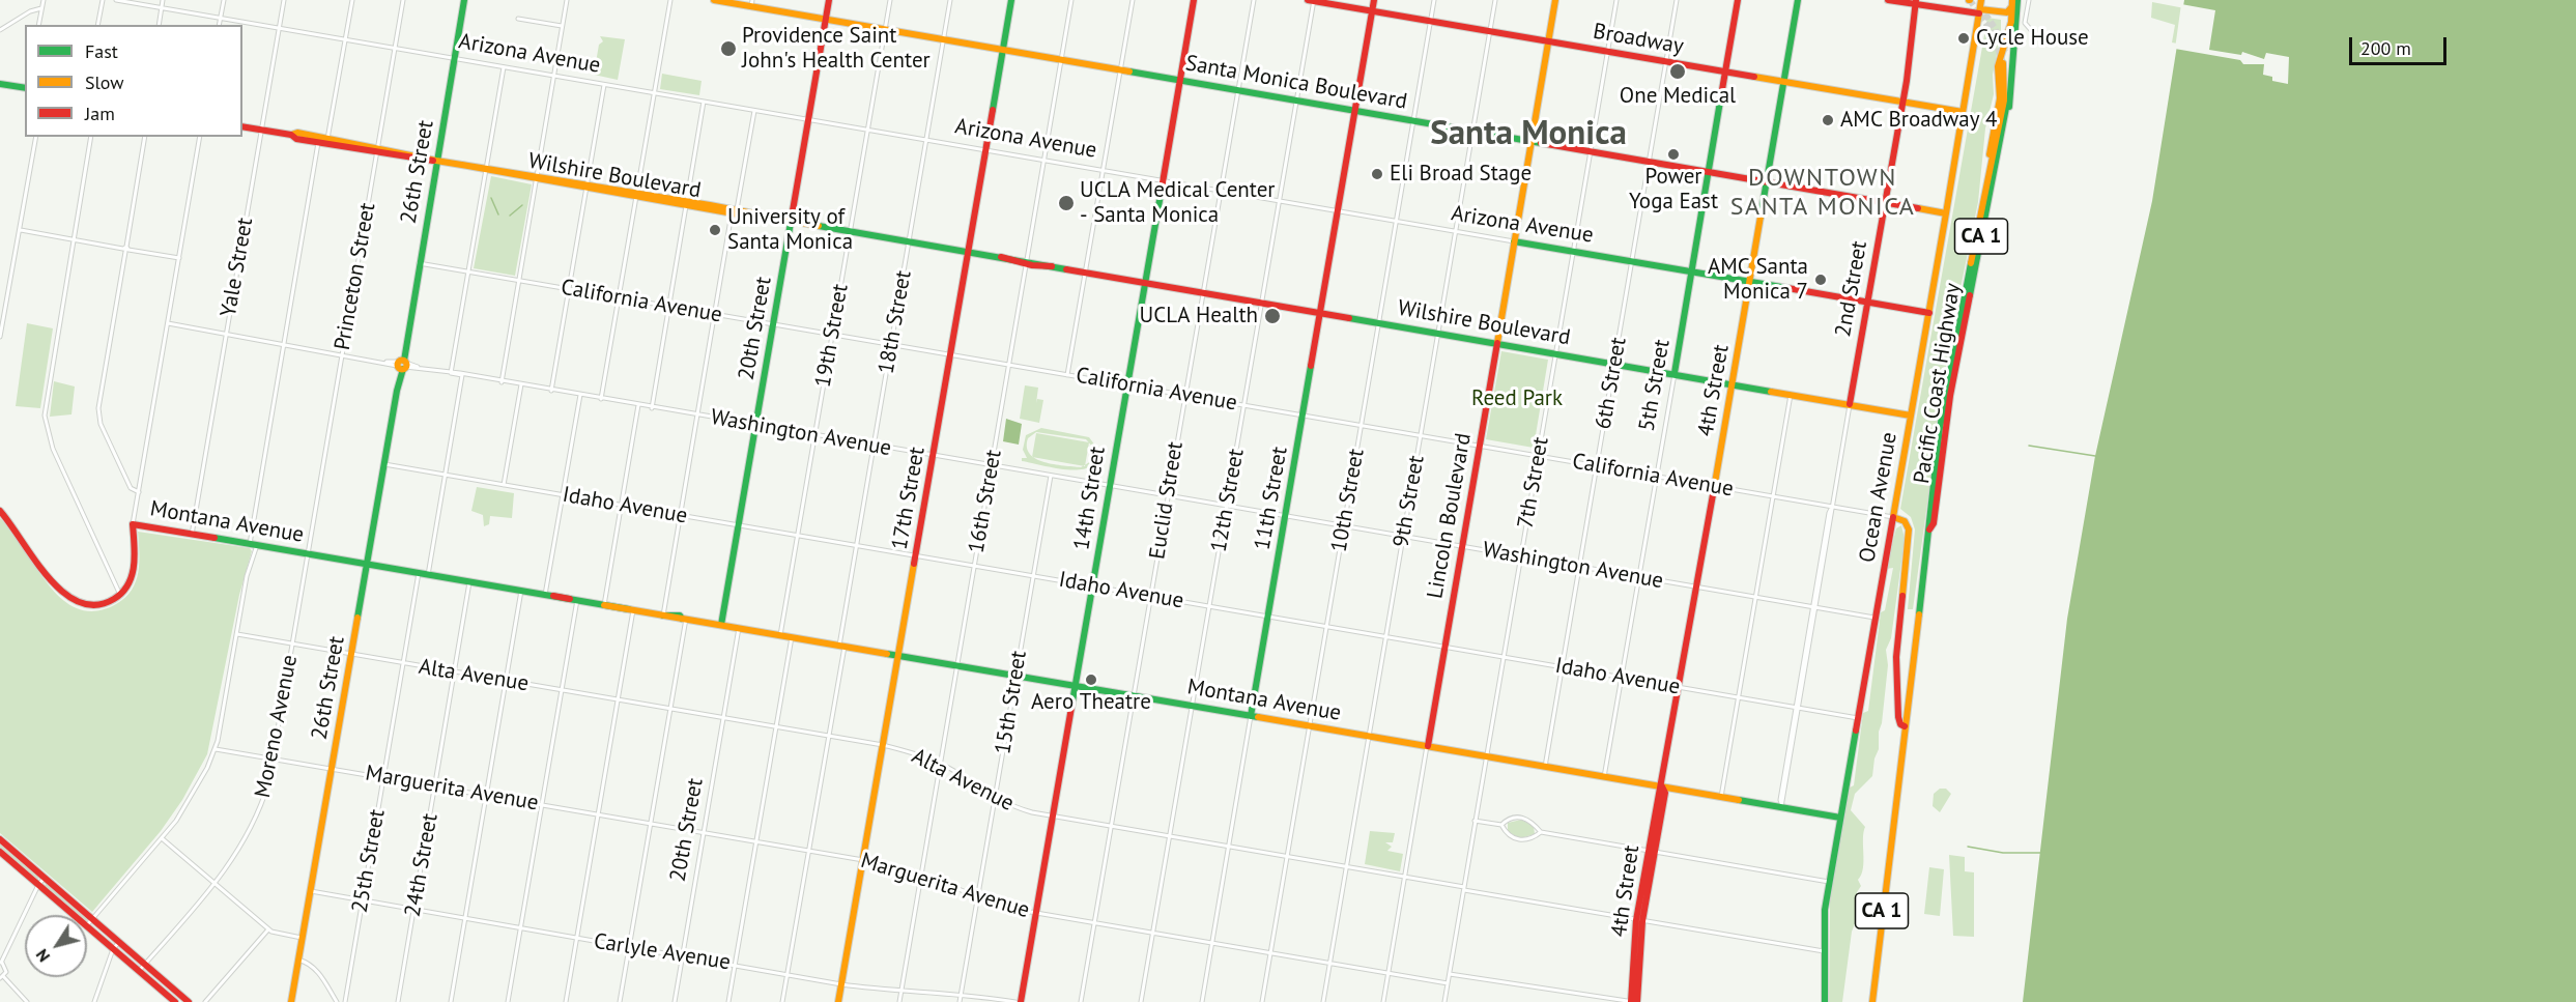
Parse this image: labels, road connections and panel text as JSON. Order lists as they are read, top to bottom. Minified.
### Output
{"streets":{"main road":["Broadway","Arizona Avenue","Santa Monica Boulevard","26th Street","Wilshire Boulevard","CA 1","2nd Street","20th Street","Pacific Coast Highway","5th Street","4th Street","Ocean Avenue","17th Street","14th Street","11th Street","Lincoln Boulevard","Montana Avenue"],"street":["Yale Street","Princeton Street","California Avenue","18th Street","19th Street","6th Street","Washington Avenue","7th Street","Euclid Street","12th Street","10th Street","16th Street","9th Street","Idaho Avenue","Alta Avenue","15th Street","Moreno Avenue","Marguerita Avenue","25th Street","24th Street","Carlyle Avenue"]},"crossings":[["Broadway","2nd Street"],["Broadway","6th Street"],["Broadway","5th Street"],["Broadway","4th Street"],["Broadway","7th Street"],["Broadway","Ocean Avenue"],["Broadway","11th Street"],["Broadway","12th Street"],["Broadway","10th Street"],["Broadway","9th Street"],["Broadway","Lincoln Boulevard"],["Arizona Avenue","26th Street"],["Arizona Avenue","Yale Street"],["Arizona Avenue","Princeton Street"],["Arizona Avenue","2nd Street"],["Arizona Avenue","18th Street"],["Arizona Avenue","20th Street"],["Arizona Avenue","19th Street"],["Arizona Avenue","6th Street"],["Arizona Avenue","5th Street"],["Arizona Avenue","4th Street"],["Arizona Avenue","7th Street"],["Arizona Avenue","Ocean Avenue"],["Arizona Avenue","17th Street"],["Arizona Avenue","14th Street"],["Arizona Avenue","11th Street"],["Arizona Avenue","Euclid Street"],["Arizona Avenue","12th Street"],["Arizona Avenue","10th Street"],["Arizona Avenue","16th Street"],["Arizona Avenue","9th Street"],["Arizona Avenue","Lincoln Boulevard"],["Santa Monica Boulevard","2nd Street"],["Santa Monica Boulevard","18th Street"],["Santa Monica Boulevard","20th Street"],["Santa Monica Boulevard","19th Street"],["Santa Monica Boulevard","6th Street"],["Santa Monica Boulevard","5th Street"],["Santa Monica Boulevard","4th Street"],["Santa Monica Boulevard","7th Street"],["Santa Monica Boulevard","Ocean Avenue"],["Santa Monica Boulevard","17th Street"],["Santa Monica Boulevard","14th Street"],["Santa Monica Boulevard","11th Street"],["Santa Monica Boulevard","Euclid Street"],["Santa Monica Boulevard","12th Street"],["Santa Monica Boulevard","10th Street"],["Santa Monica Boulevard","16th Street"],["Santa Monica Boulevard","9th Street"],["Santa Monica Boulevard","Lincoln Boulevard"],["26th Street","Wilshire Boulevard"],["26th Street","California Avenue"],["26th Street","Washington Avenue"],["26th Street","Idaho Avenue"],["26th Street","Montana Avenue"],["26th Street","Alta Avenue"],["26th Street","Marguerita Avenue"],["26th Street","Carlyle Avenue"],["Wilshire Boulevard","Yale Street"],["Wilshire Boulevard","Princeton Street"],["Wilshire Boulevard","2nd Street"],["Wilshire Boulevard","18th Street"],["Wilshire Boulevard","20th Street"],["Wilshire Boulevard","19th Street"],["Wilshire Boulevard","6th Street"],["Wilshire Boulevard","5th Street"],["Wilshire Boulevard","4th Street"],["Wilshire Boulevard","7th Street"],["Wilshire Boulevard","Ocean Avenue"],["Wilshire Boulevard","17th Street"],["Wilshire Boulevard","14th Street"],["Wilshire Boulevard","11th Street"],["Wilshire Boulevard","Euclid Street"],["Wilshire Boulevard","12th Street"],["Wilshire Boulevard","10th Street"],["Wilshire Boulevard","16th Street"],["Wilshire Boulevard","9th Street"],["Wilshire Boulevard","Lincoln Boulevard"],["CA 1","Pacific Coast Highway"],["Yale Street","Washington Avenue"],["Yale Street","Montana Avenue"],["Princeton Street","Washington Avenue"],["Princeton Street","Montana Avenue"],["Princeton Street","Moreno Avenue"],["2nd Street","California Avenue"],["2nd Street","Washington Avenue"],["2nd Street","Idaho Avenue"],["2nd Street","Montana Avenue"],["California Avenue","18th Street"],["California Avenue","20th Street"],["California Avenue","19th Street"],["California Avenue","6th Street"],["California Avenue","5th Street"],["California Avenue","4th Street"],["California Avenue","7th Street"],["California Avenue","Ocean Avenue"],["California Avenue","17th Street"],["California Avenue","14th Street"],["California Avenue","11th Street"],["California Avenue","Euclid Street"],["California Avenue","12th Street"],["California Avenue","10th Street"],["California Avenue","16th Street"],["California Avenue","9th Street"],["California Avenue","Lincoln Boulevard"],["18th Street","Washington Avenue"],["18th Street","Idaho Avenue"],["18th Street","Montana Avenue"],["18th Street","Alta Avenue"],["18th Street","Marguerita Avenue"],["18th Street","Carlyle Avenue"],["20th Street","Washington Avenue"],["20th Street","Idaho Avenue"],["20th Street","Montana Avenue"],["20th Street","Alta Avenue"],["20th Street","Marguerita Avenue"],["20th Street","Carlyle Avenue"],["19th Street","Washington Avenue"],["19th Street","Idaho Avenue"],["19th Street","Montana Avenue"],["6th Street","Washington Avenue"],["6th Street","Idaho Avenue"],["6th Street","Montana Avenue"],["5th Street","Washington Avenue"],["5th Street","Idaho Avenue"],["5th Street","Montana Avenue"],["4th Street","Washington Avenue"],["4th Street","Idaho Avenue"],["4th Street","Montana Avenue"],["4th Street","Alta Avenue"],["Washington Avenue","7th Street"],["Washington Avenue","Ocean Avenue"],["Washington Avenue","17th Street"],["Washington Avenue","14th Street"],["Washington Avenue","11th Street"],["Washington Avenue","Euclid Street"],["Washington Avenue","12th Street"],["Washington Avenue","10th Street"],["Washington Avenue","16th Street"],["Washington Avenue","9th Street"],["Washington Avenue","Lincoln Boulevard"],["Washington Avenue","15th Street"],["7th Street","Idaho Avenue"],["7th Street","Montana Avenue"],["7th Street","Alta Avenue"],["7th Street","Marguerita Avenue"],["Ocean Avenue","Idaho Avenue"],["Ocean Avenue","Montana Avenue"],["Ocean Avenue","Alta Avenue"],["17th Street","Idaho Avenue"],["17th Street","Montana Avenue"],["17th Street","Alta Avenue"],["17th Street","Marguerita Avenue"],["17th Street","Carlyle Avenue"],["14th Street","Idaho Avenue"],["14th Street","Montana Avenue"],["14th Street","Alta Avenue"],["14th Street","Marguerita Avenue"],["11th Street","Idaho Avenue"],["11th Street","Montana Avenue"],["11th Street","Alta Avenue"],["11th Street","Marguerita Avenue"],["Euclid Street","Idaho Avenue"],["Euclid Street","Montana Avenue"],["Euclid Street","Alta Avenue"],["Euclid Street","Marguerita Avenue"],["12th Street","Idaho Avenue"],["12th Street","Montana Avenue"],["12th Street","Alta Avenue"],["12th Street","Marguerita Avenue"],["10th Street","Idaho Avenue"],["10th Street","Montana Avenue"],["10th Street","Alta Avenue"],["10th Street","Marguerita Avenue"],["16th Street","Idaho Avenue"],["16th Street","Montana Avenue"],["16th Street","Alta Avenue"],["16th Street","Marguerita Avenue"],["16th Street","Carlyle Avenue"],["9th Street","Idaho Avenue"],["9th Street","Montana Avenue"],["9th Street","Alta Avenue"],["9th Street","Marguerita Avenue"],["Idaho Avenue","Lincoln Boulevard"],["Idaho Avenue","15th Street"],["Lincoln Boulevard","Montana Avenue"],["Lincoln Boulevard","Alta Avenue"],["Lincoln Boulevard","Marguerita Avenue"],["Montana Avenue","15th Street"],["Montana Avenue","Moreno Avenue"],["Montana Avenue","25th Street"],["Montana Avenue","24th Street"],["Alta Avenue","15th Street"],["Alta Avenue","Moreno Avenue"],["Alta Avenue","25th Street"],["Alta Avenue","24th Street"],["15th Street","Marguerita Avenue"],["15th Street","Carlyle Avenue"],["Moreno Avenue","Marguerita Avenue"],["Marguerita Avenue","25th Street"],["Marguerita Avenue","24th Street"],["25th Street","Carlyle Avenue"],["24th Street","Carlyle Avenue"]],"districts":["Santa Monica","DOWNTOWN SANTA MONICA"],"parks":["Reed Park"],"places":["Cycle House","Providence Saint John's Health Center","One Medical","AMC Broadway 4","Power Yoga East","Eli Broad Stage","UCLA Medical Center - Santa Monica","University of Santa Monica","AMC Santa Monica 7","UCLA Health","Aero Theatre"],"legend":["Fast","Slow","Jam"],"scale_bar":"200 m","north":"bottom left"}
